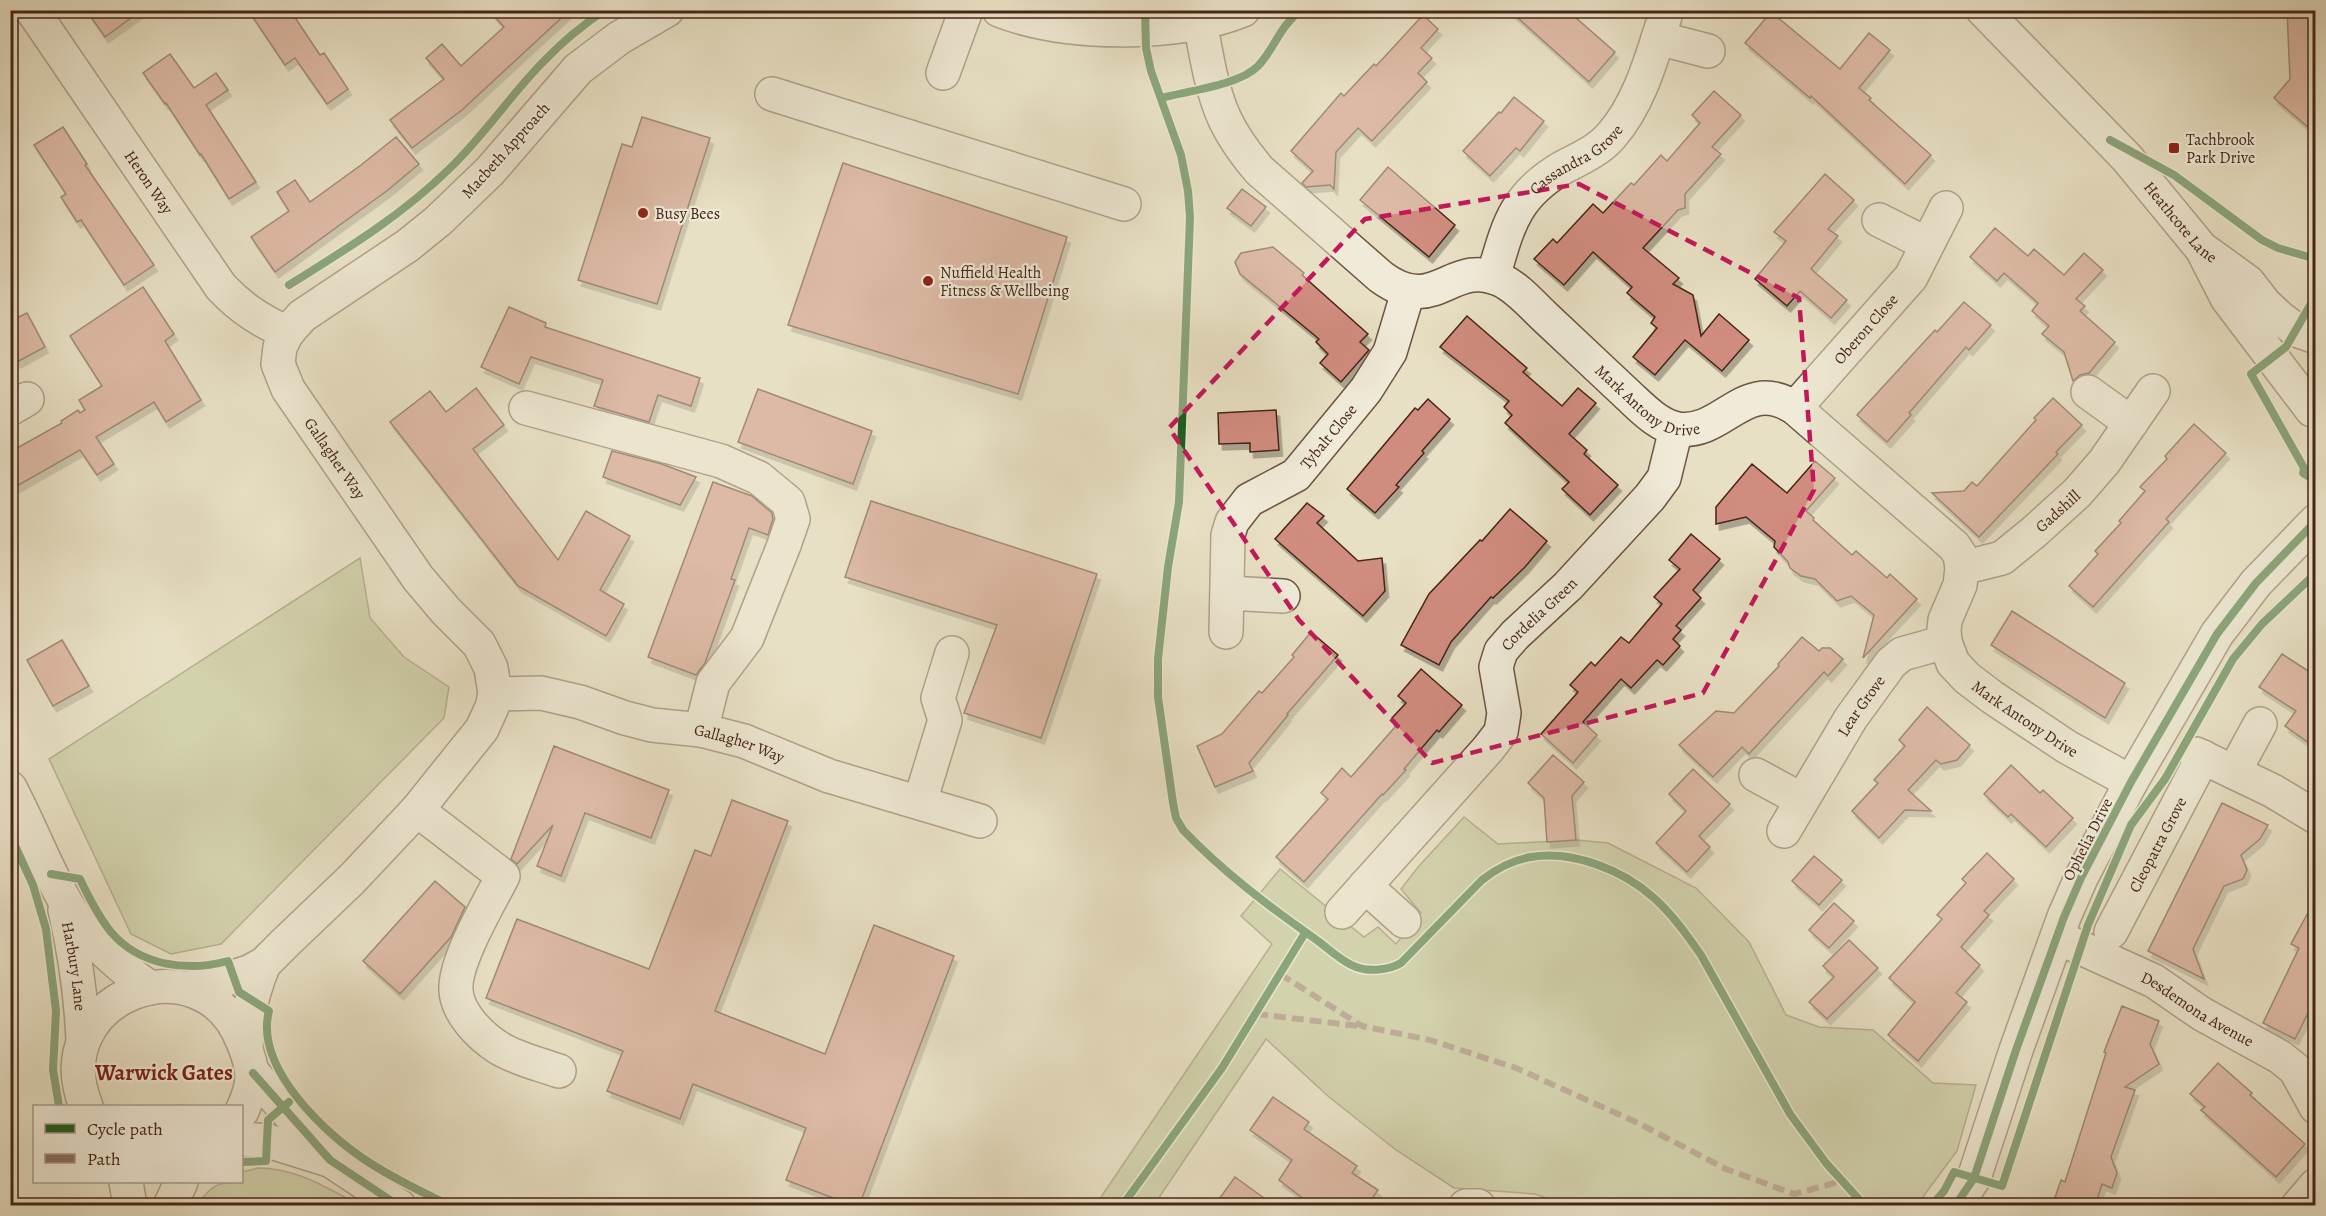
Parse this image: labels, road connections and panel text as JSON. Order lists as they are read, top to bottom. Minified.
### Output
{"streets":{"street":["Macbeth Approach","Cassandra Grove","Heron Way","Heathcote Lane","Oberon Close","Mark Antony Drive","Tybalt Close","Gallagher Way","Gadshill","Cordelia Green","Lear Grove","Ophelia Drive","Cleopatra Grove","Harbury Lane","Desdemona Avenue"]},"crossings":[["Macbeth Approach","Heron Way"],["Macbeth Approach","Gallagher Way"],["Cassandra Grove","Mark Antony Drive"],["Heron Way","Gallagher Way"],["Oberon Close","Mark Antony Drive"],["Mark Antony Drive","Gadshill"],["Mark Antony Drive","Cordelia Green"],["Mark Antony Drive","Lear Grove"],["Mark Antony Drive","Ophelia Drive"],["Ophelia Drive","Desdemona Avenue"]],"districts":["Warwick Gates"],"places":{"transit":["Tachbrook Park Drive"],"other":["Busy Bees","Nuffield Health Fitness & Wellbeing"]},"legend":["Cycle path","Path"]}
